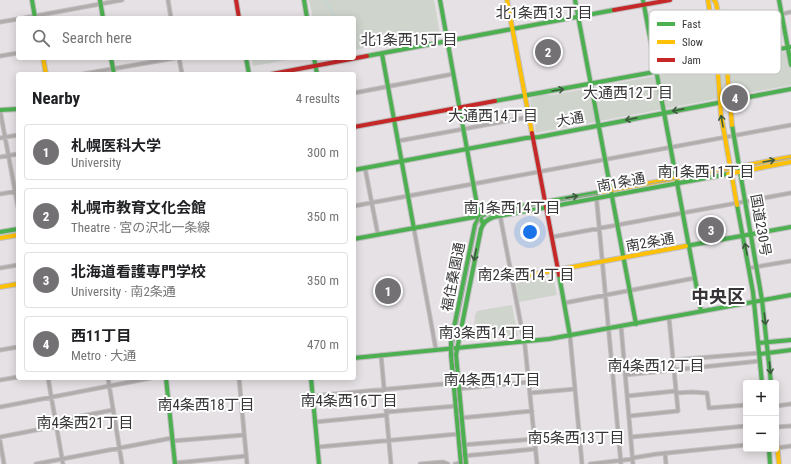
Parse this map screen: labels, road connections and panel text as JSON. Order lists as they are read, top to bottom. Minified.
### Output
{"streets":{"main road":["大通","南1条通","国道230号","南2条通","福住桑園通"]},"crossings":[["大通","国道230号"],["南1条通","国道230号"],["南1条通","福住桑園通"],["国道230号","南2条通"]],"districts":["北1条西13丁目","北1条西15丁目","大通西12丁目","大通西14丁目","南1条西11丁目","南1条西14丁目","南2条西14丁目","中央区","南3条西14丁目","南4条西12丁目","南4条西14丁目","南4条西16丁目","南4条西18丁目","南4条西21丁目","南5条西13丁目"],"legend":["Fast","Slow","Jam"],"page":{"search":"Search here","pins":["2","4","3","1"],"heading":["Nearby","4 results"],"list":[{"mark":"1","name":"札幌医科大学","note":"University","value":"300 m"},{"mark":"2","name":"札幌市教育文化会館","note":"Theatre · 宮の沢北一条線","value":"350 m"},{"mark":"3","name":"北海道看護専門学校","note":"University · 南2条通","value":"350 m"},{"mark":"4","name":"西11丁目","note":"Metro · 大通","value":"470 m"}],"map_buttons":["+","−"]}}
